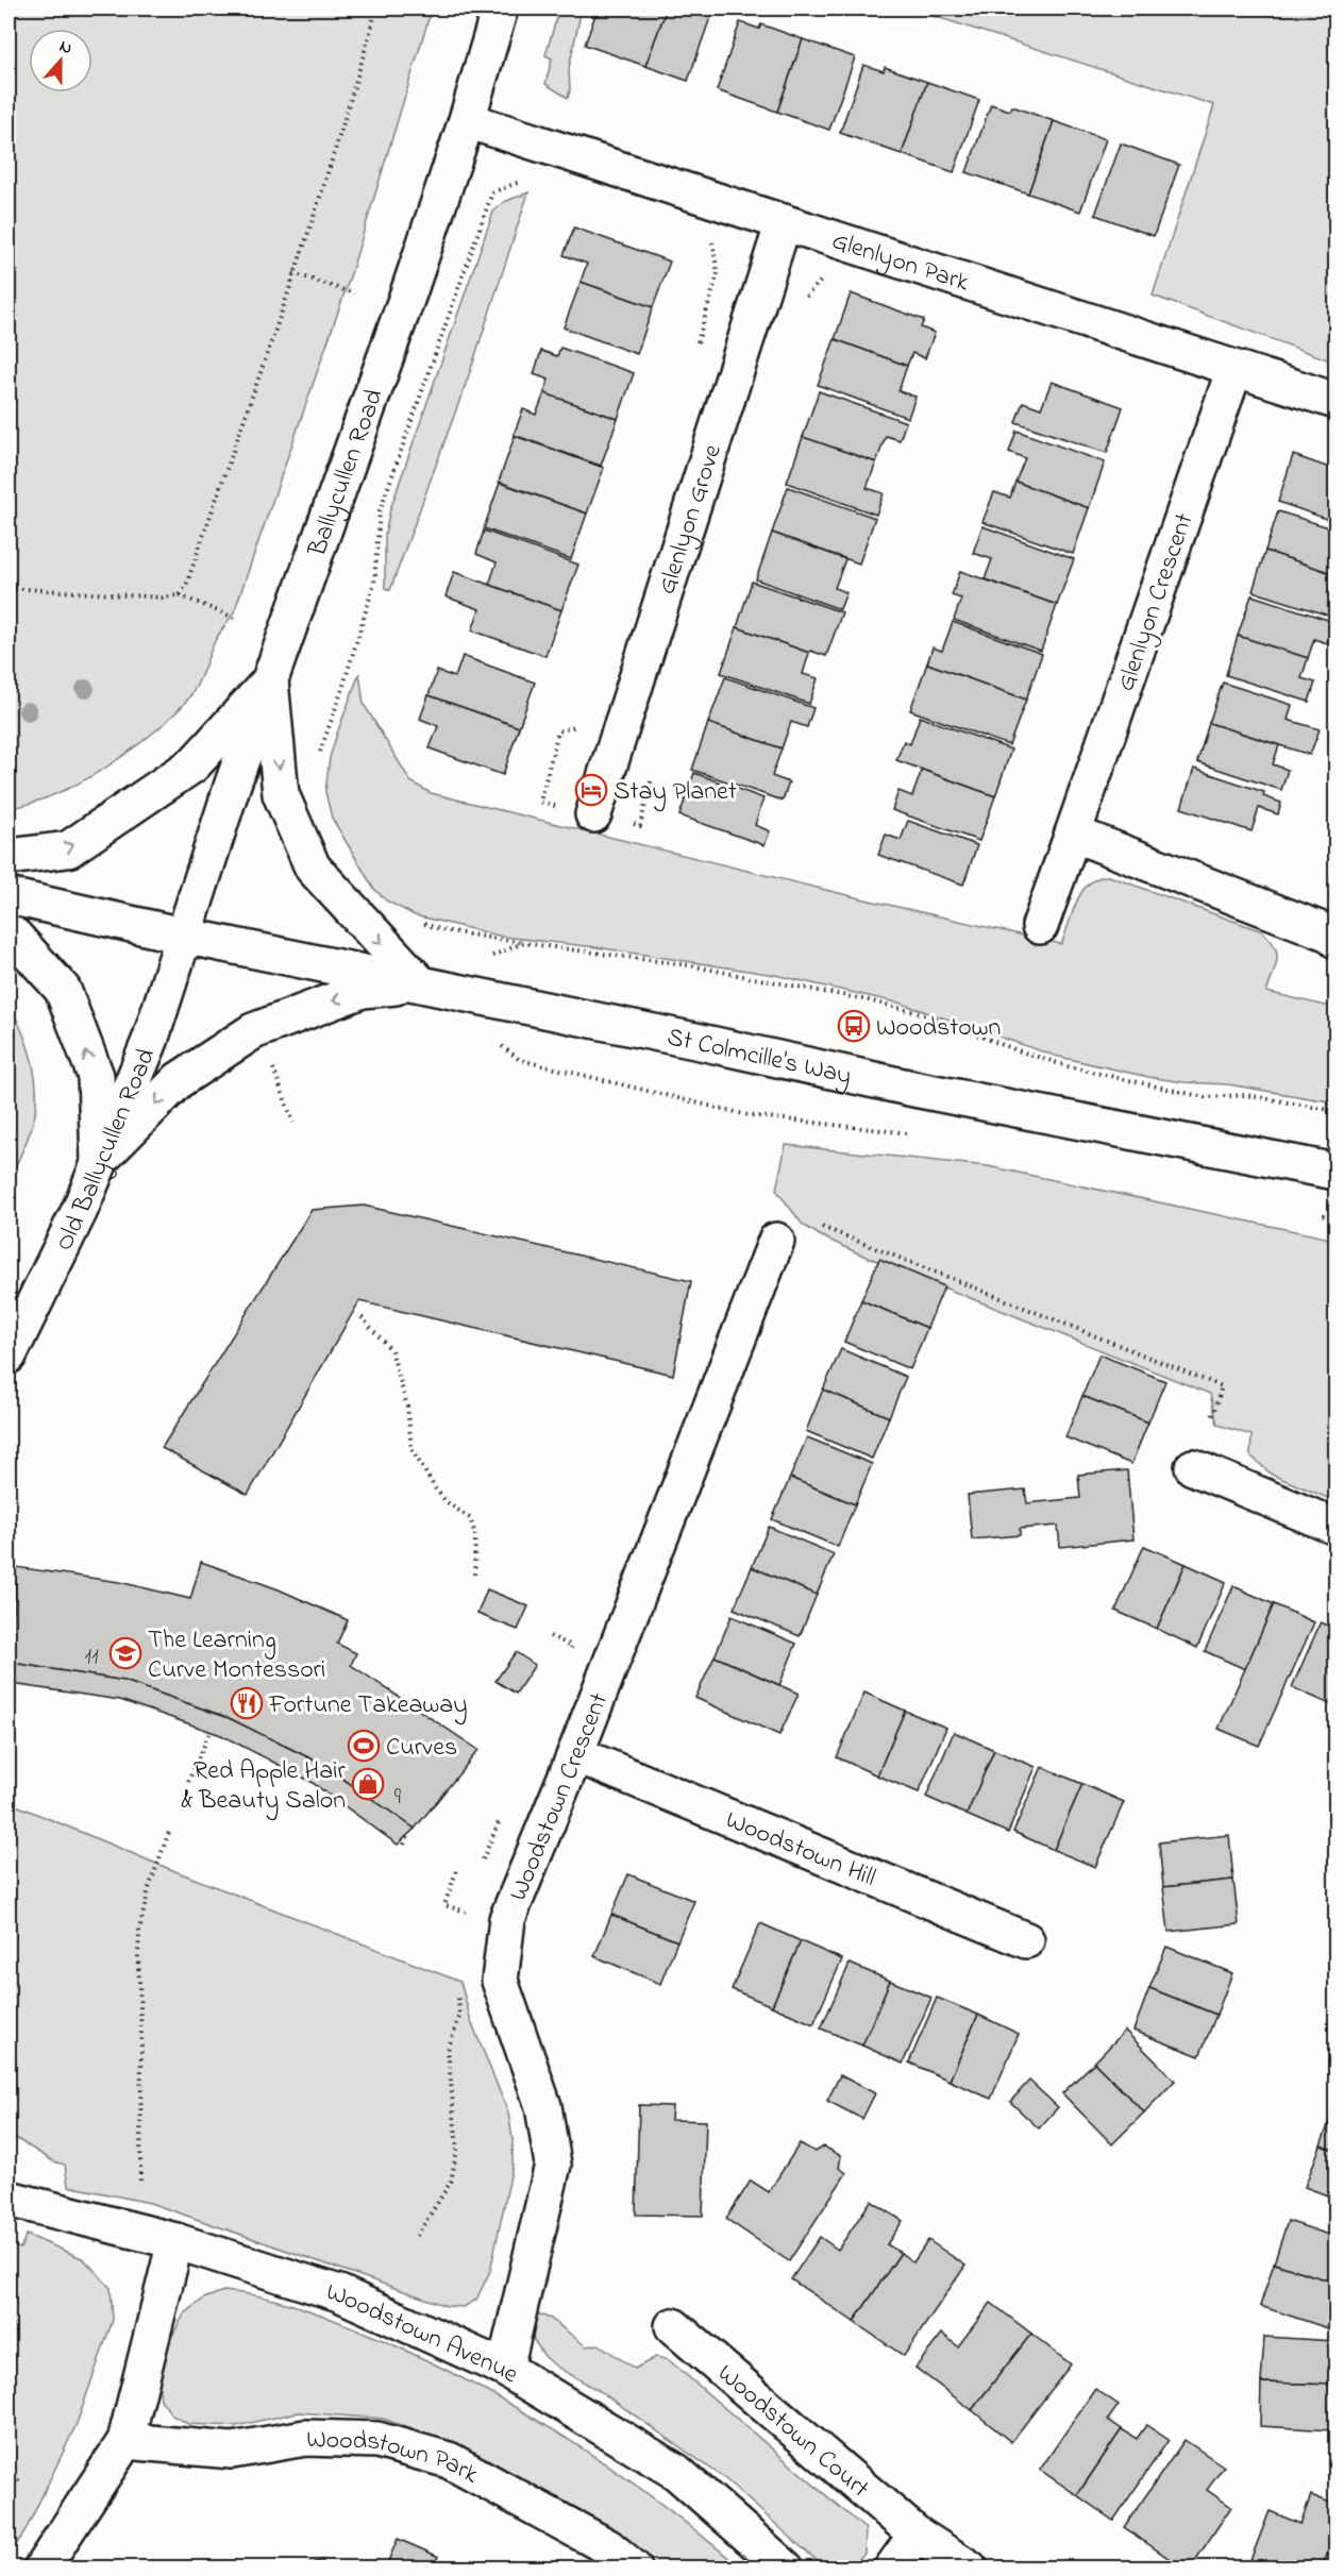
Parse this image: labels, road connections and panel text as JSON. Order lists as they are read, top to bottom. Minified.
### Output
{"streets":{"street":["Glenlyon Park","Ballycullen Road","Glenlyon Grove","Glenlyon Crescent","St Colmcille's Way","Old Ballycullen Road","Woodstown Crescent","Woodstown Hill","Woodstown Avenue","Woodstown Court","Woodstown Park"]},"crossings":[["Glenlyon Park","Ballycullen Road"],["Glenlyon Park","Glenlyon Grove"],["Glenlyon Park","Glenlyon Crescent"],["Ballycullen Road","St Colmcille's Way"],["Ballycullen Road","Old Ballycullen Road"],["St Colmcille's Way","Old Ballycullen Road"],["Woodstown Crescent","Woodstown Hill"],["Woodstown Crescent","Woodstown Avenue"]],"places":{"hotel":["Stay Planet"],"bus stop":["Woodstown"],"school or university":["The Learning Curve Montessori"],"restaurant":["Fortune Takeaway"],"sports":["Curves"],"shop":["Red Apple Hair & Beauty Salon"]},"house_numbers":["11","9"],"north":"top"}
